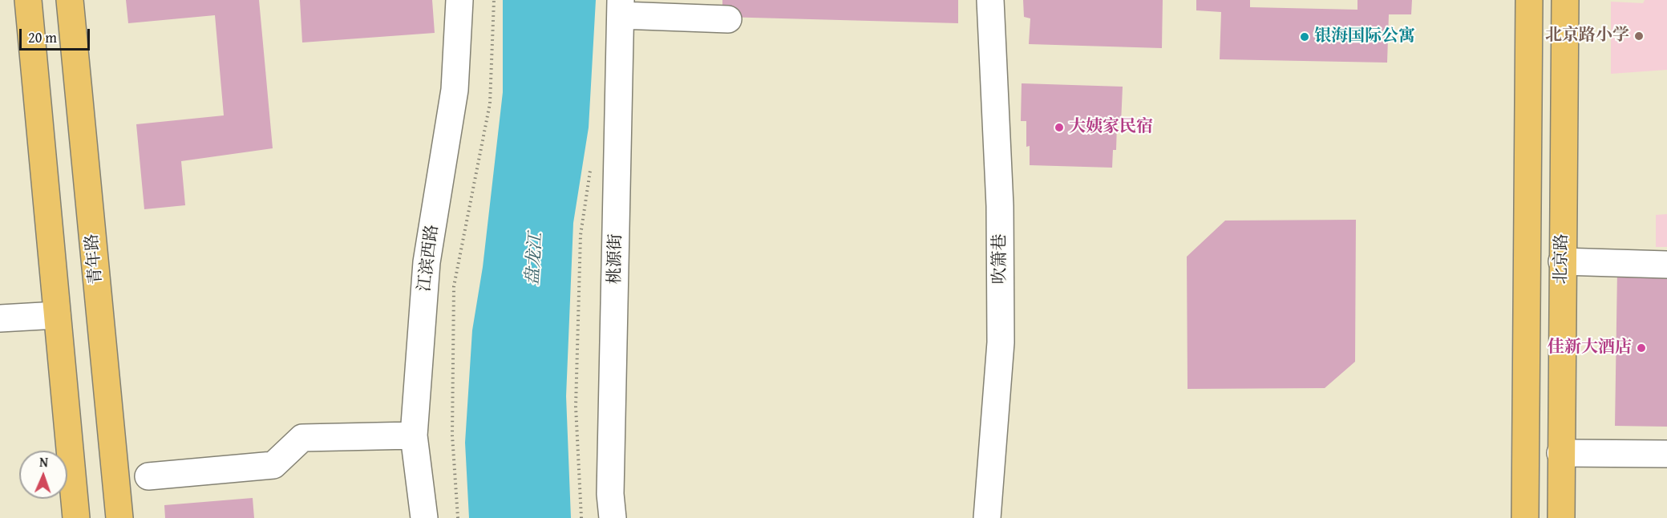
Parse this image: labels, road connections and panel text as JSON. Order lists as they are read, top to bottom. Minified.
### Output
{"streets":{"main road":["青年路","北京路"],"street":["江滨西路","桃源街","吹箫巷"]},"water":["盘龙江"],"places":["北京路小学","银海国际公寓","大姨家民宿","佳新大酒店"],"scale_bar":"20 m","north":"top"}
